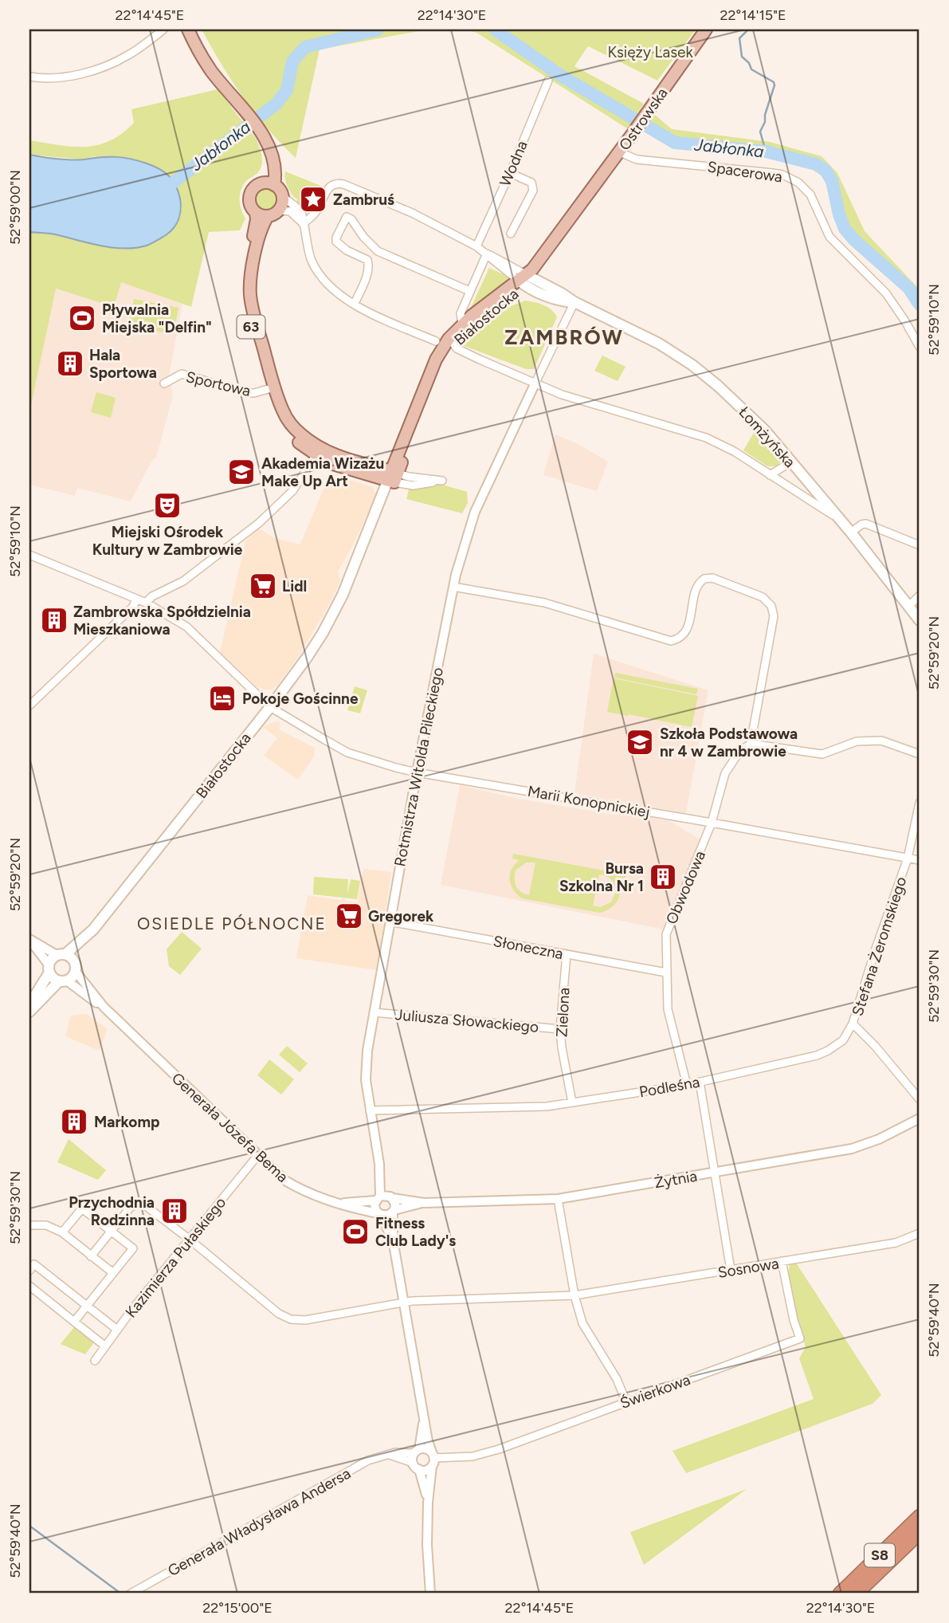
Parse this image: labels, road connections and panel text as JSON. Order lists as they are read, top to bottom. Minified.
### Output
{"streets":{"highway":["S8"],"main road":["Ostrowska","Białostocka","63","Łomżyńska"],"street":["Wodna","Spacerowa","Sportowa","Rotmistrza Witolda Pileckiego","Marii Konopnickiej","Obwodowa","Stefana Żeromskiego","Słoneczna","Zielona","Juliusza Słowackiego","Podleśna","Generała Józefa Bema","Żytnia","Kazimierza Pułaskiego","Sosnowa","Świerkowa","Generała Władysława Andersa"]},"crossings":[["Ostrowska","Spacerowa"],["Ostrowska","Białostocka"],["Ostrowska","Łomżyńska"],["Białostocka","63"],["Białostocka","Łomżyńska"],["Białostocka","Marii Konopnickiej"],["Białostocka","Generała Józefa Bema"],["63","Sportowa"],["Rotmistrza Witolda Pileckiego","Marii Konopnickiej"],["Rotmistrza Witolda Pileckiego","Słoneczna"],["Rotmistrza Witolda Pileckiego","Juliusza Słowackiego"],["Rotmistrza Witolda Pileckiego","Podleśna"],["Rotmistrza Witolda Pileckiego","Generała Józefa Bema"],["Rotmistrza Witolda Pileckiego","Żytnia"],["Marii Konopnickiej","Obwodowa"],["Marii Konopnickiej","Stefana Żeromskiego"],["Obwodowa","Słoneczna"],["Obwodowa","Podleśna"],["Stefana Żeromskiego","Podleśna"],["Słoneczna","Zielona"],["Zielona","Juliusza Słowackiego"],["Zielona","Podleśna"],["Generała Józefa Bema","Żytnia"],["Generała Józefa Bema","Kazimierza Pułaskiego"],["Kazimierza Pułaskiego","Sosnowa"],["Sosnowa","Świerkowa"],["Świerkowa","Generała Władysława Andersa"]],"districts":["ZAMBRÓW","OSIEDLE PÓŁNOCNE"],"water":["Jabłonka"],"parks":["Księży Lasek"],"places":{"place":["Zambruś"],"sports":["Pływalnia Miejska \"Delfin\"","Fitness Club Lady's"],"building":["Hala Sportowa","Zambrowska Spółdzielnia Mieszkaniowa","Bursa Szkolna Nr 1","Markomp","Przychodnia Rodzinna"],"school or university":["Akademia Wizażu Make Up Art","Szkoła Podstawowa nr 4 w Zambrowie"],"theatre":["Miejski Ośrodek Kultury w Zambrowie"],"supermarket":["Lidl","Gregorek"],"hotel":["Pokoje Gościnne"]},"coordinates":["22°14'45\"E","22°14'30\"E","22°14'15\"E","52°59'00\"N","52°59'10\"N","52°59'20\"N","52°59'30\"N","52°59'40\"N","22°15'00\"E"]}
